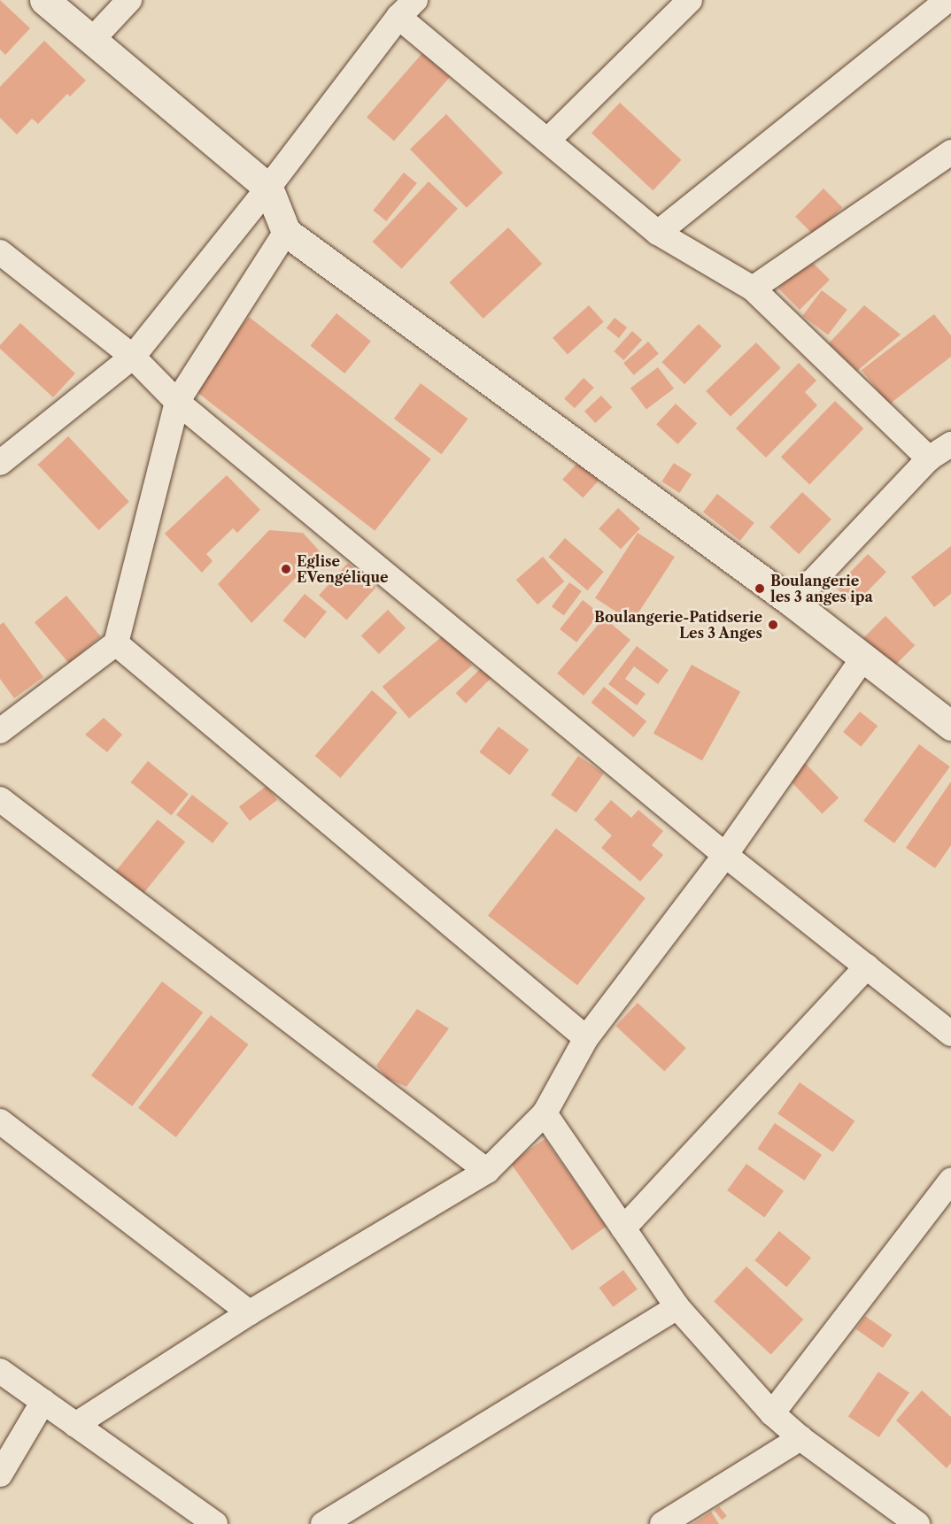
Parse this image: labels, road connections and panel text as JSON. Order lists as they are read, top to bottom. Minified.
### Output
{"places":["Eglise EVengélique","Boulangerie les 3 anges ipa","Boulangerie-Patidserie Les 3 Anges"]}
